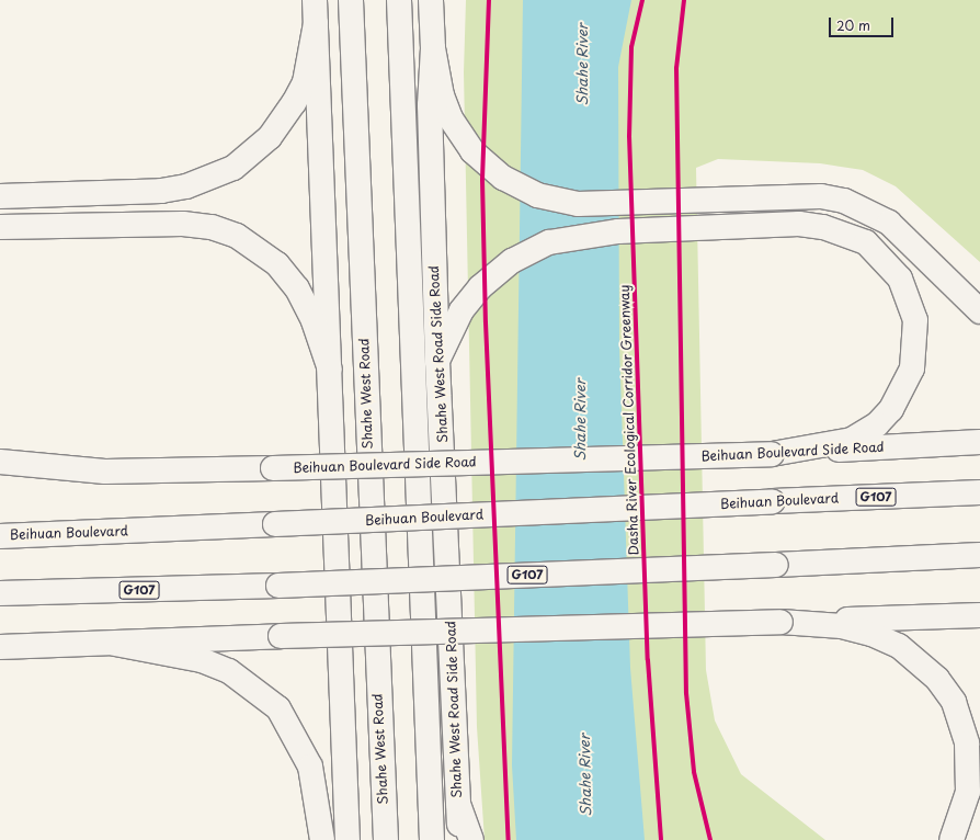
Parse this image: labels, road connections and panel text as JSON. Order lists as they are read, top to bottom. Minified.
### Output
{"streets":{"main road":["Shahe West Road Side Road","Shahe West Road","Beihuan Boulevard Side Road","G107","Beihuan Boulevard"],"cycle path":["Dasha River Ecological Corridor Greenway"]},"water":["Shahe River"],"scale_bar":"20 m"}
